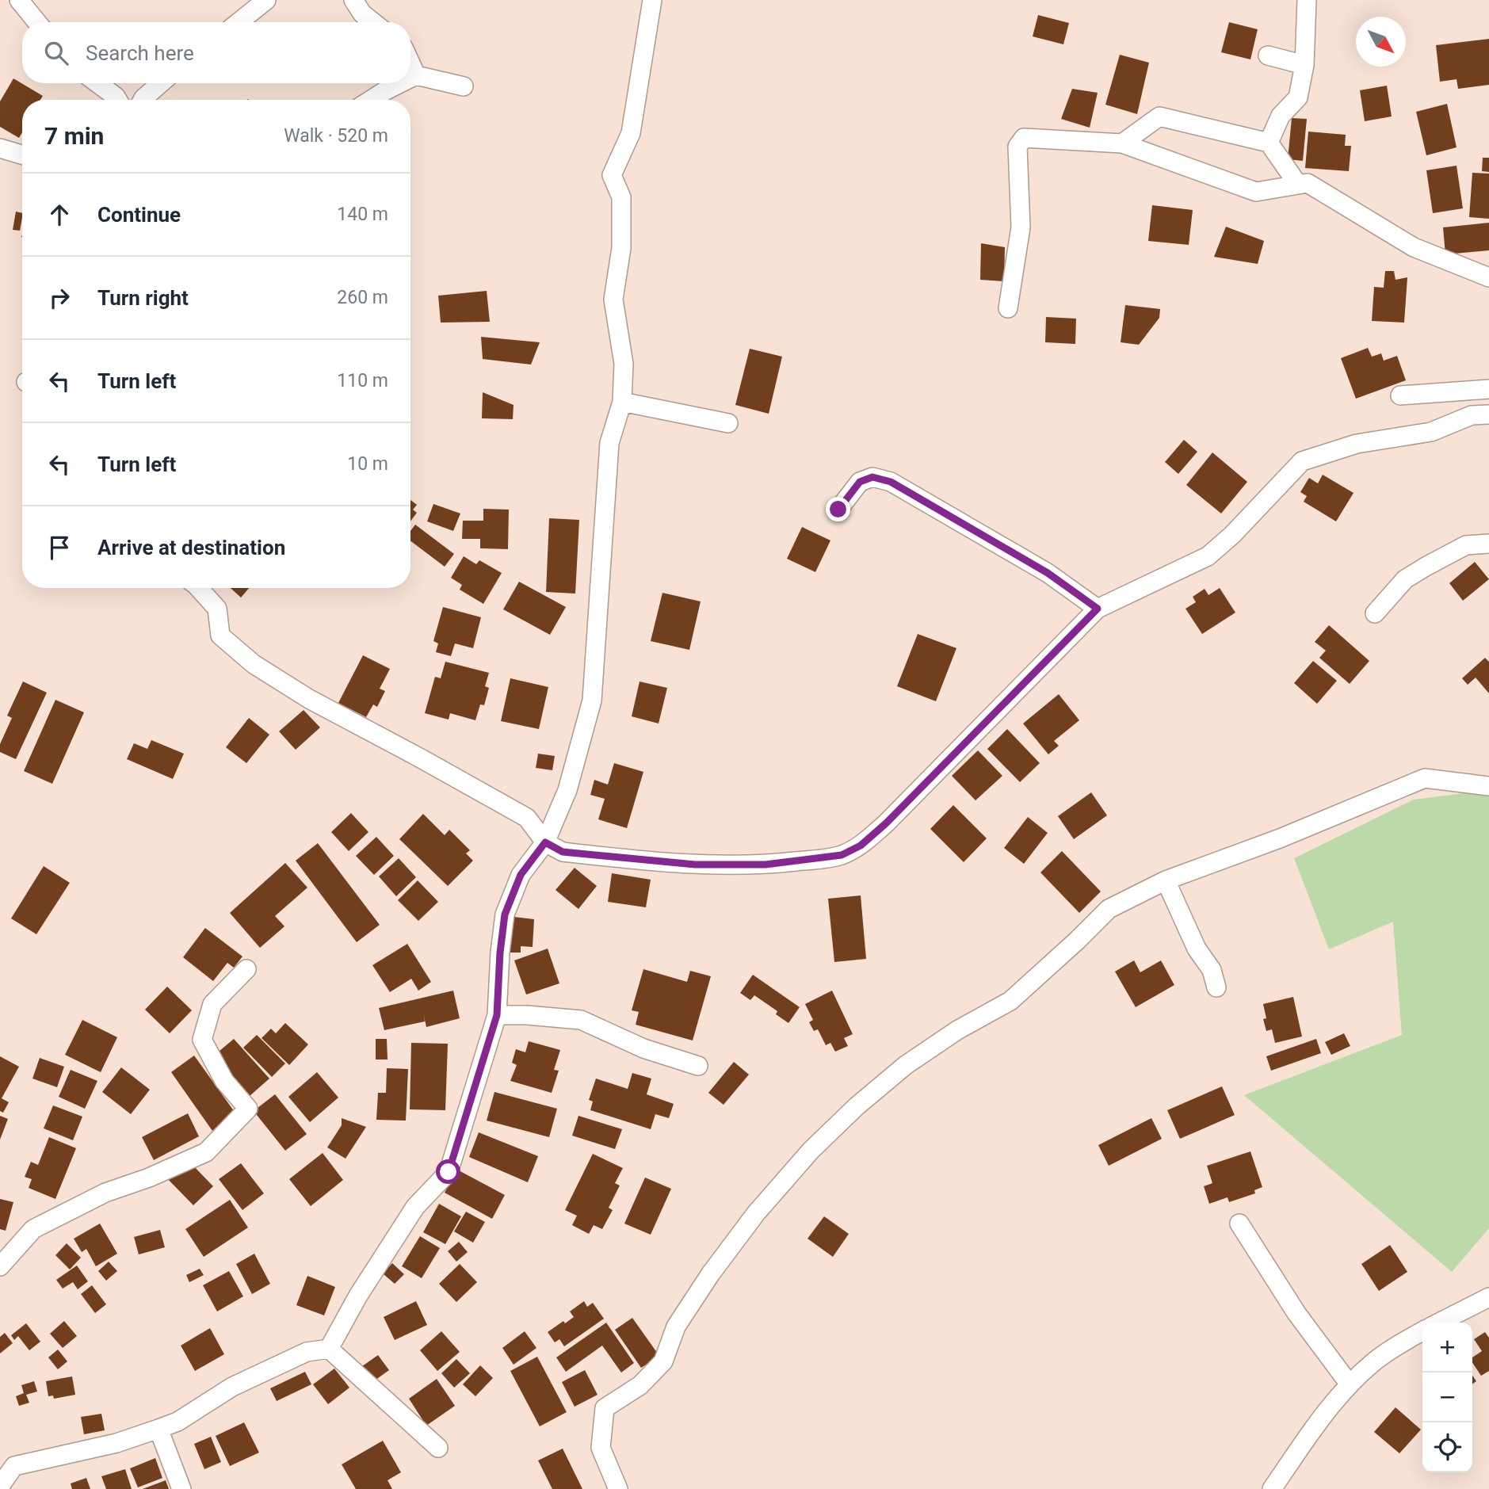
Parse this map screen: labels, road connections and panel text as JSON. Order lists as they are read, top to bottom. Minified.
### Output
{"north":"bottom right","page":{"search":"Search here","heading":["7 min","Walk · 520 m"],"list":[["Continue","140 m"],["Turn right","260 m"],["Turn left","110 m"],["Turn left","10 m"],"Arrive at destination"],"map_buttons":["+","−"]}}
